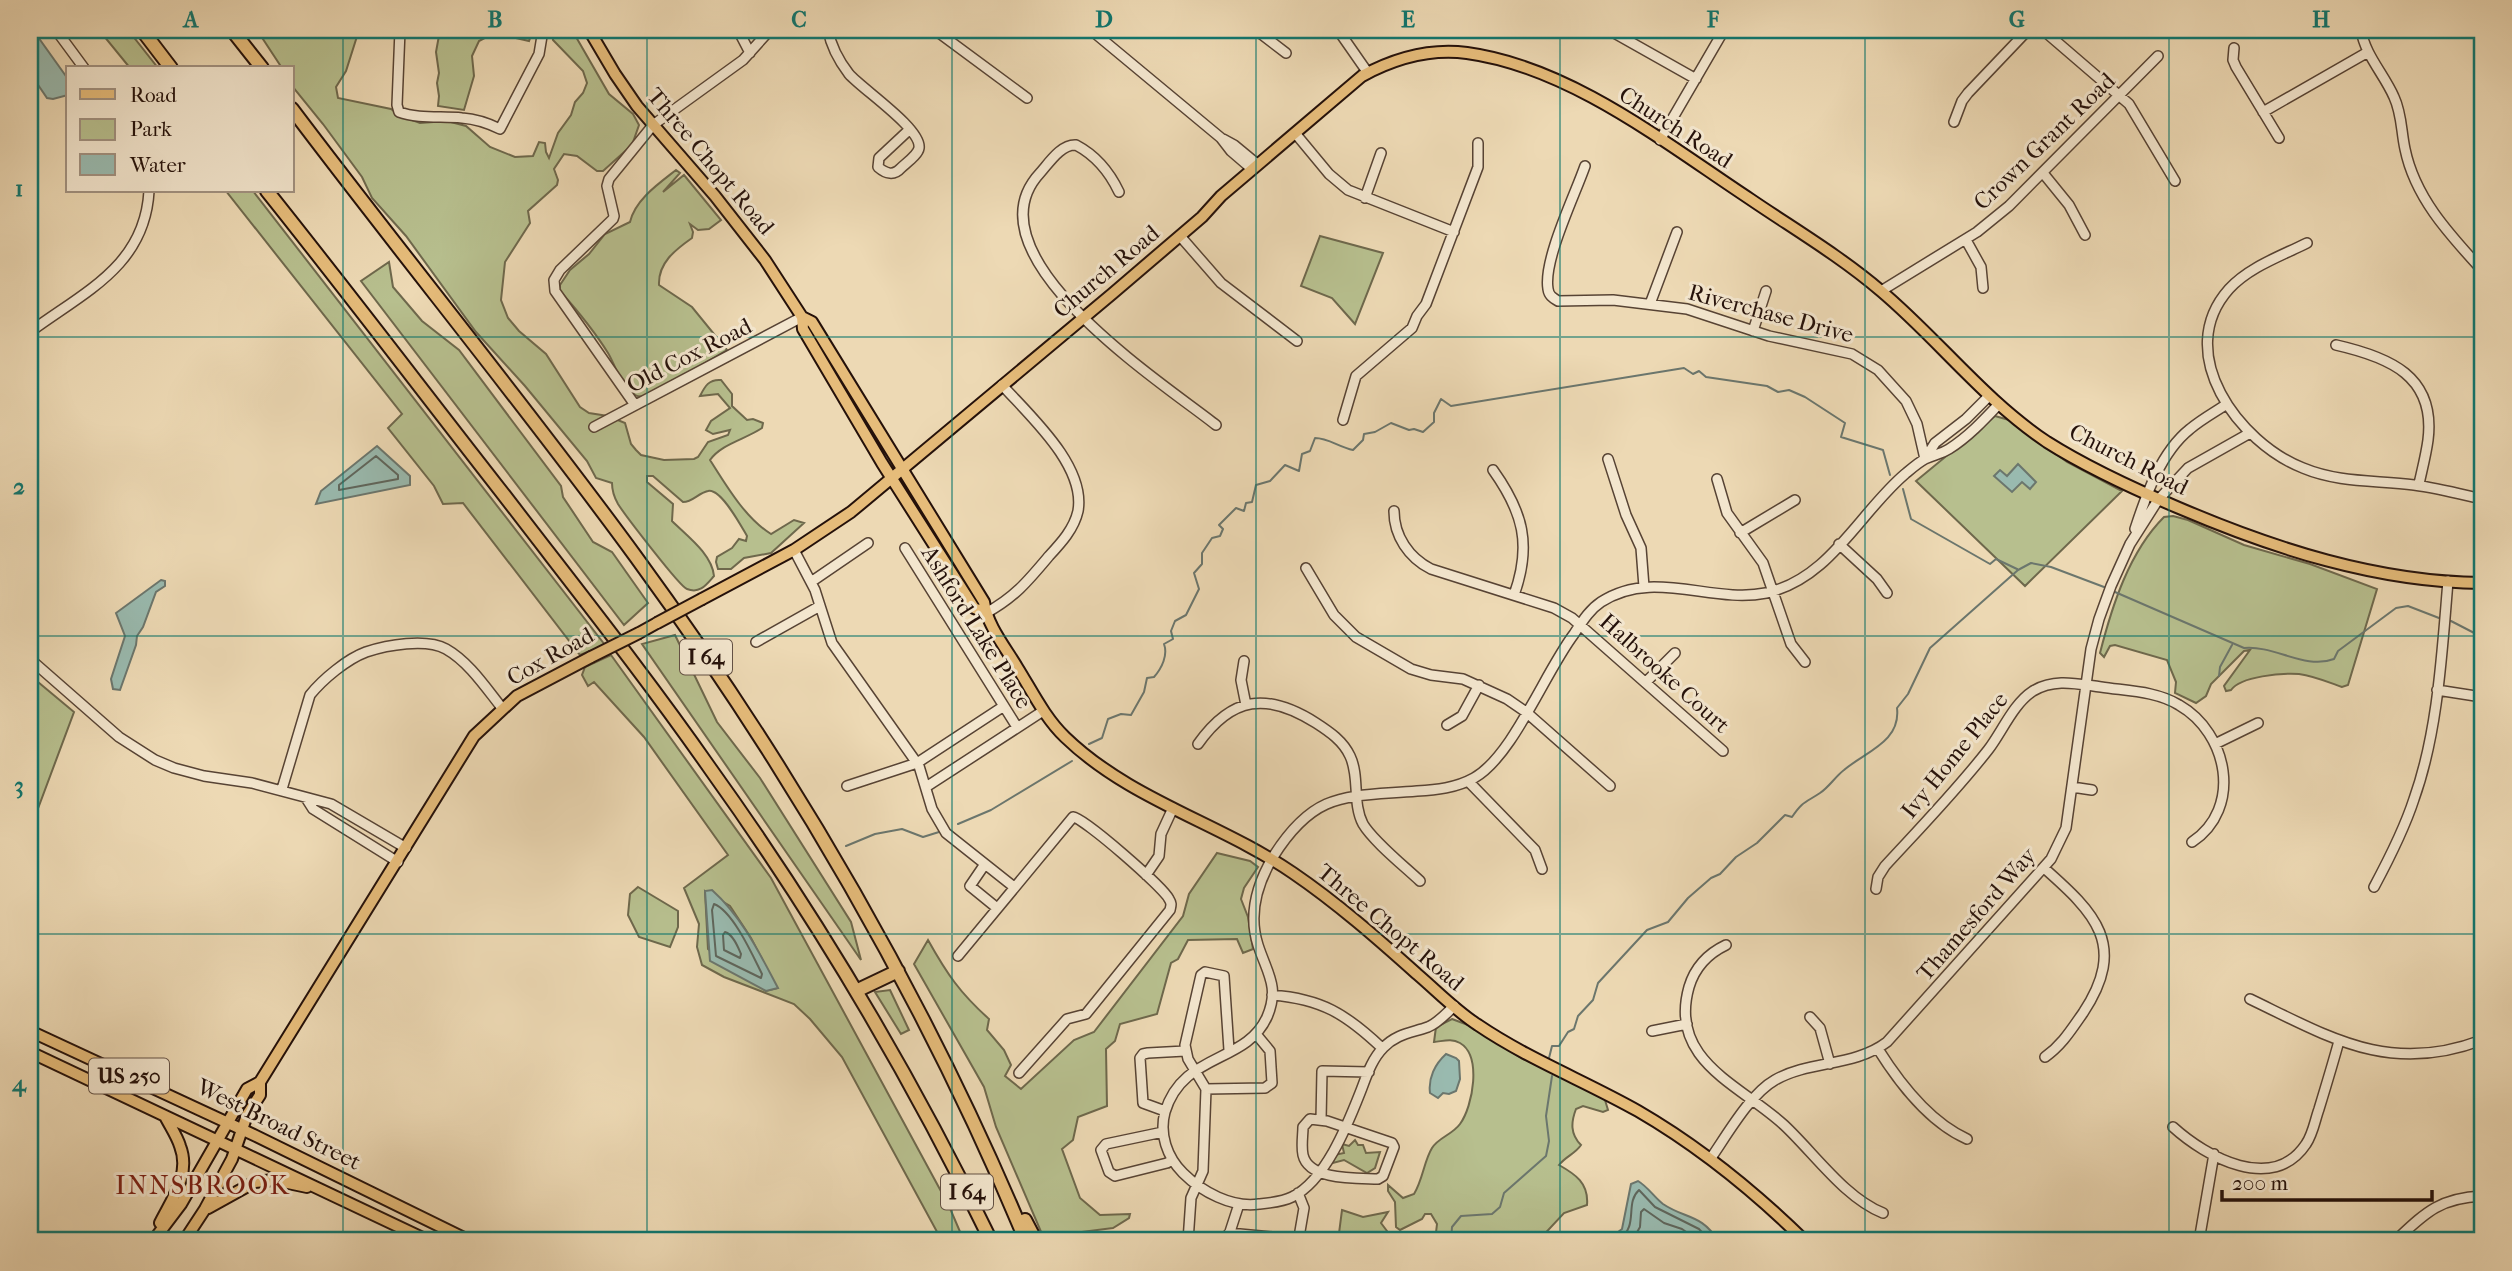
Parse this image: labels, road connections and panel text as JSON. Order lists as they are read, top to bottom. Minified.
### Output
{"streets":{"highway":["I 64"],"main road":["Church Road","Three Chopt Road","Cox Road","US 250","West Broad Street"],"street":["Crown Grant Road","Riverchase Drive","Old Cox Road","Ashford Lake Place","Halbrooke Court","Ivy Home Place","Thamesford Way"]},"crossings":[["Church Road","Crown Grant Road"],["Church Road","Three Chopt Road"],["Church Road","Cox Road"],["Church Road","Thamesford Way"],["Three Chopt Road","Old Cox Road"],["Three Chopt Road","Cox Road"],["Three Chopt Road","Thamesford Way"],["Cox Road","West Broad Street"],["Ivy Home Place","Thamesford Way"]],"districts":["INNSBROOK"],"legend":["Road","Park","Water"],"scale_bar":"200 m","grid":{"columns":["A","B","C","D","E","F","G","H"],"rows":["1","2","3","4"]}}
